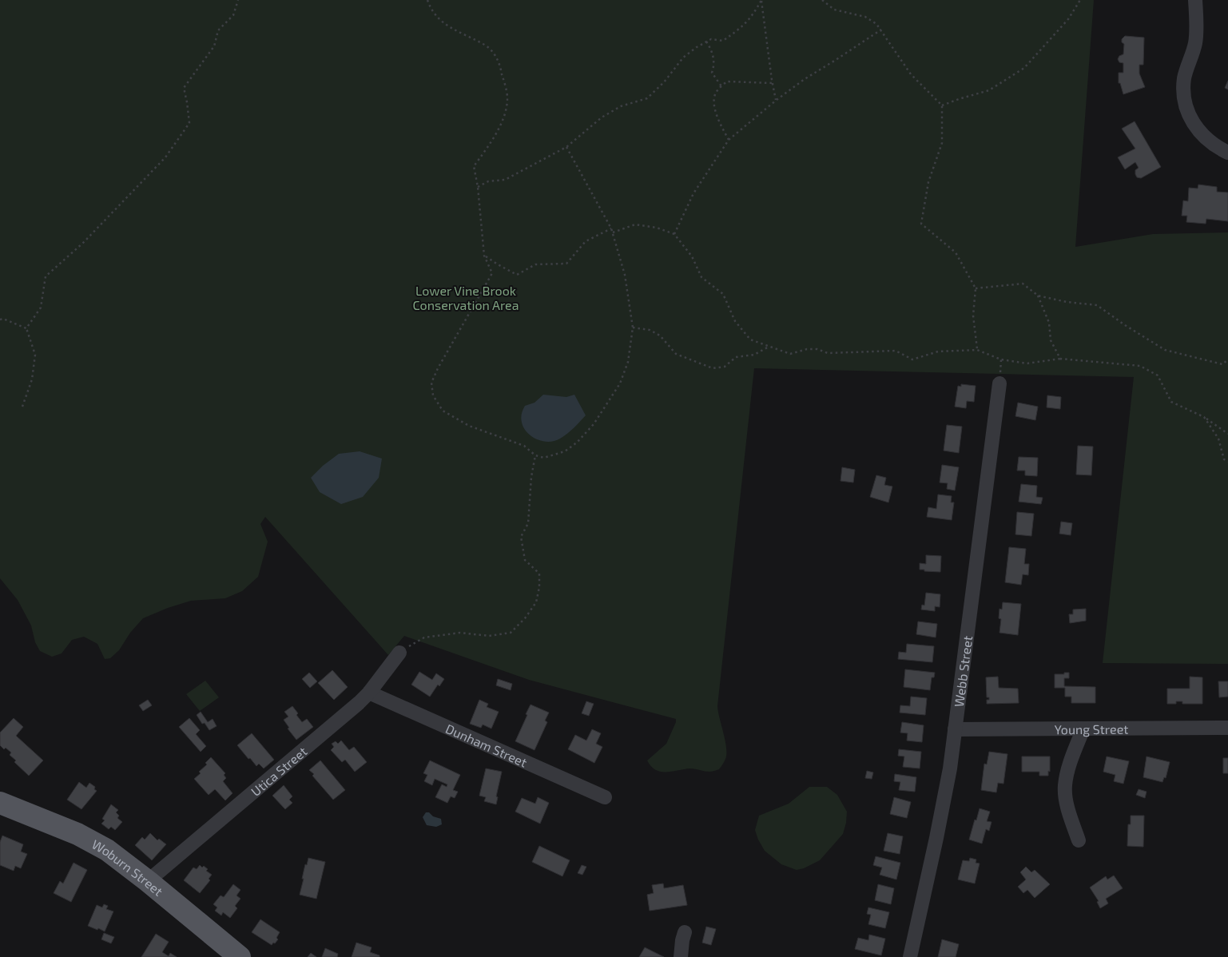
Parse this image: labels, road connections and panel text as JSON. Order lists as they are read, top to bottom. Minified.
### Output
{"streets":{"main road":["Woburn Street"],"street":["Webb Street","Young Street","Dunham Street","Utica Street"]},"crossings":[["Webb Street","Young Street"],["Dunham Street","Utica Street"],["Utica Street","Woburn Street"]],"parks":["Lower Vine Brook Conservation Area"]}
